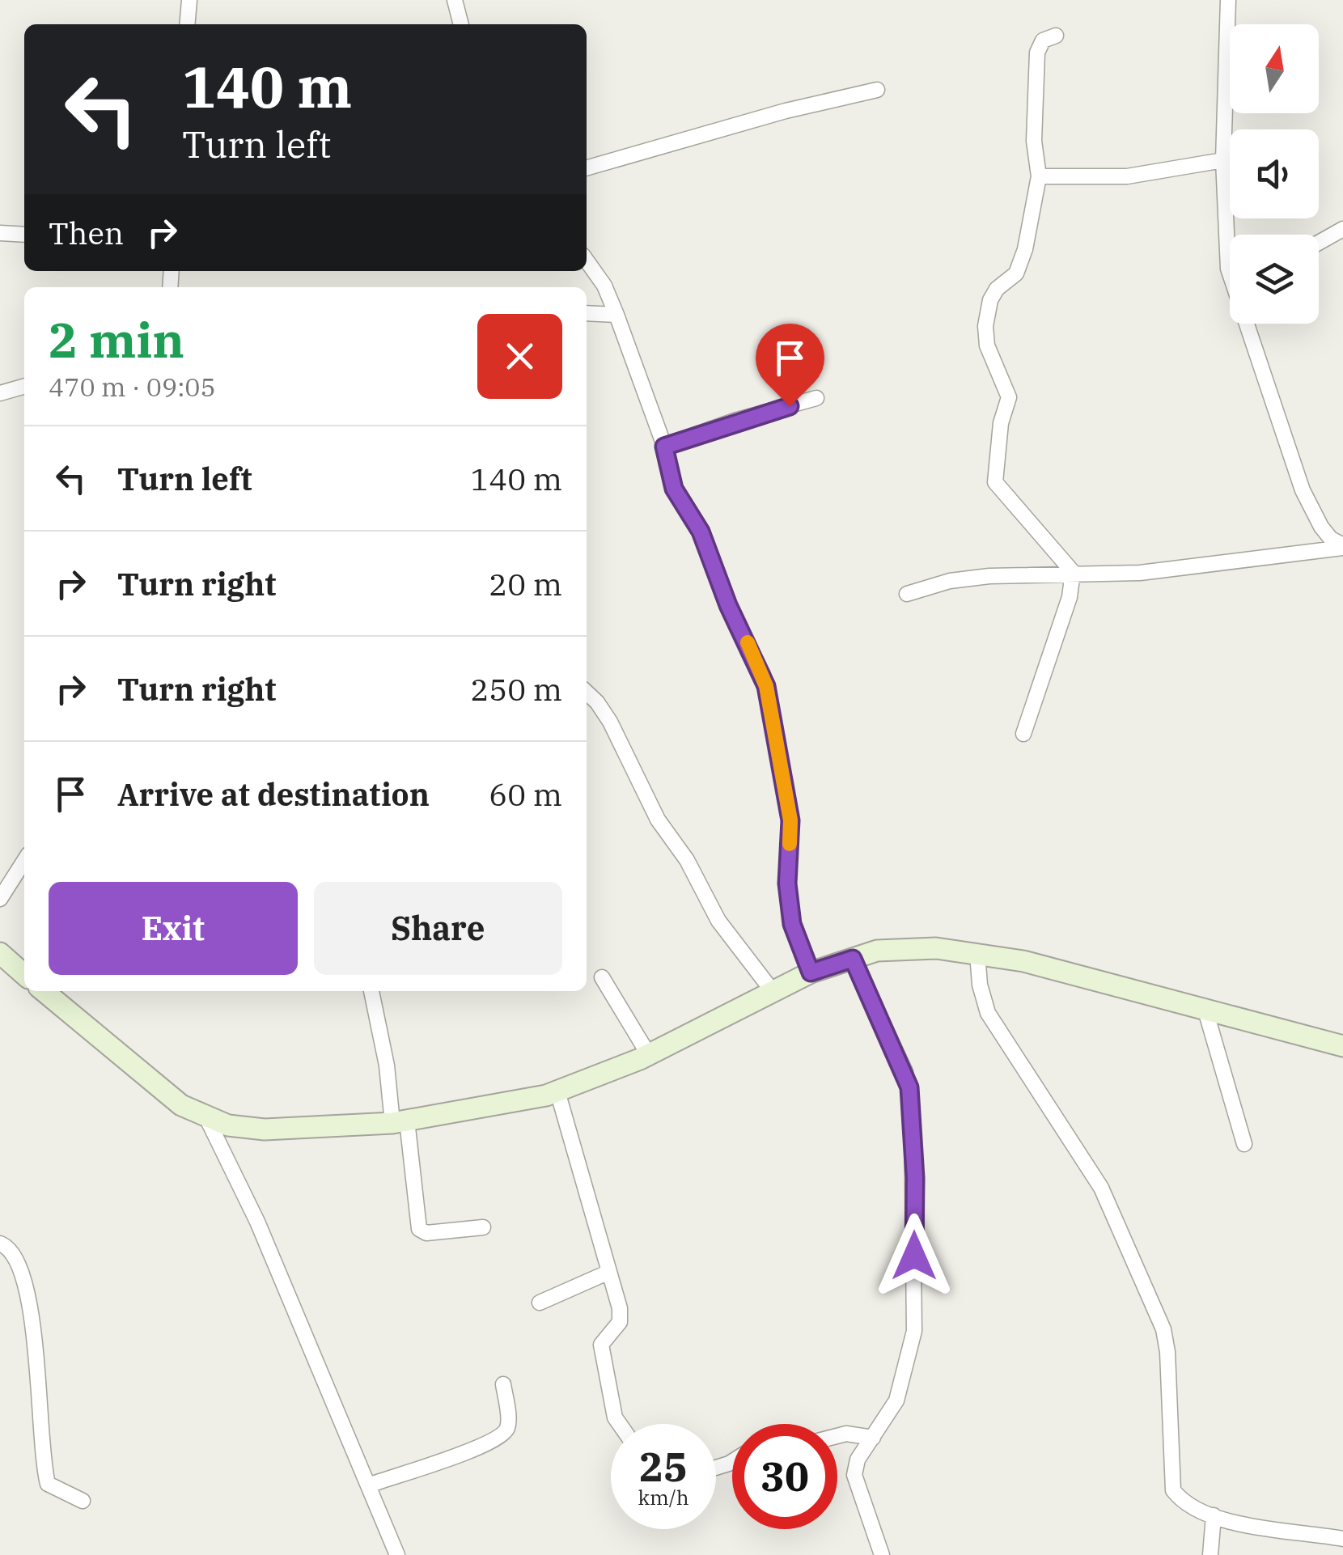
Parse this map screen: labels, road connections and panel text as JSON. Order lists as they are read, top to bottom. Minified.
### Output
{"north":"top","page":{"turn":["140 m","Turn left"],"then":"Then","heading":["2 min","470 m · 09:05"],"list":[{"name":"Turn left","value":"140 m"},{"name":"Turn right","value":"20 m"},{"name":"Turn right","value":"250 m"},{"name":"Arrive at destination","value":"60 m"}],"buttons":["Exit","Share"],"speed":"25 km/h","limit":"30"}}
